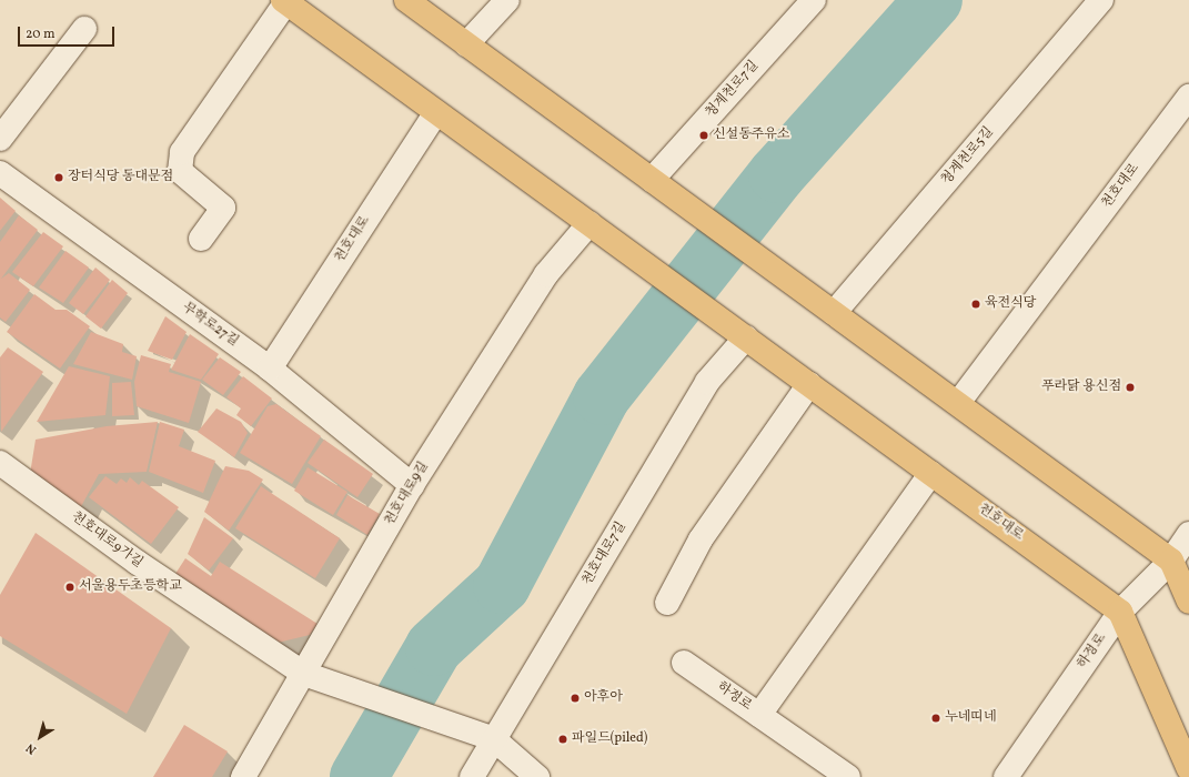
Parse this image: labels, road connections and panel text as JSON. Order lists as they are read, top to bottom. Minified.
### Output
{"streets":{"main road":["천호대로"],"street":["청계천로7길","청계천로5길","무학로27길","천호대로9길","천호대로9가길","천호대로7길","하정로"]},"crossings":[["천호대로","무학로27길"],["천호대로","천호대로9길"],["천호대로","천호대로7길"],["천호대로","하정로"],["무학로27길","천호대로9길"],["천호대로9길","천호대로9가길"],["천호대로9가길","천호대로7길"]],"places":["신설동주유소","장터식당 동대문점","육전식당","푸라닭 용신점","서울용두초등학교","아후아","누네띠네","파일드(piled)"],"scale_bar":"20 m","north":"bottom left"}
